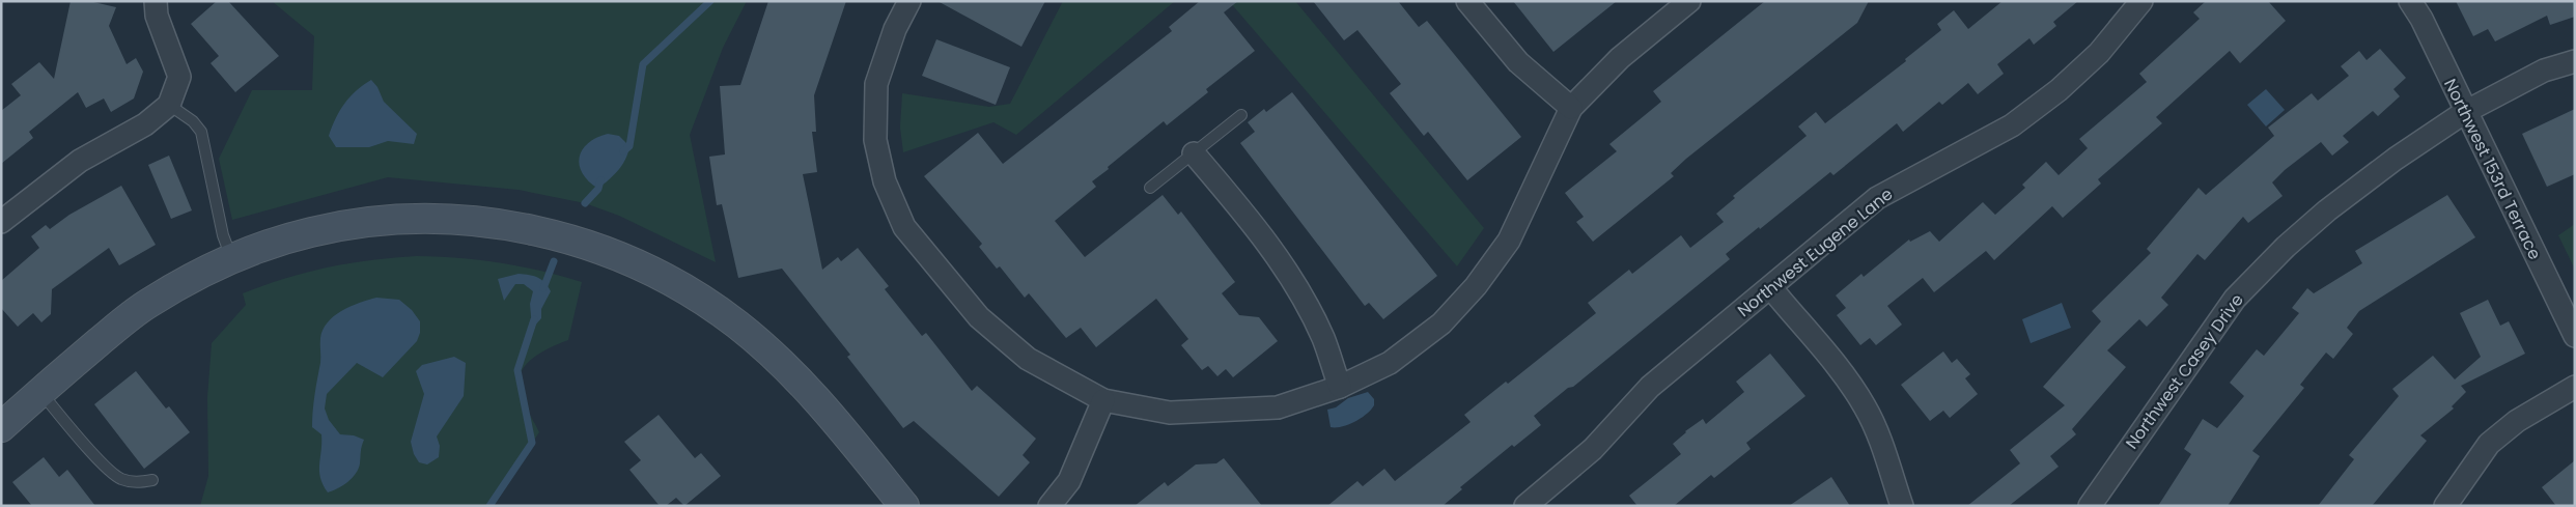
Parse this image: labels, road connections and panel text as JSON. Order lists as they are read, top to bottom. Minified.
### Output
{"streets":{"street":["Northwest 153rd Terrace","Northwest Eugene Lane","Northwest Casey Drive"]},"crossings":[["Northwest 153rd Terrace","Northwest Casey Drive"]]}
